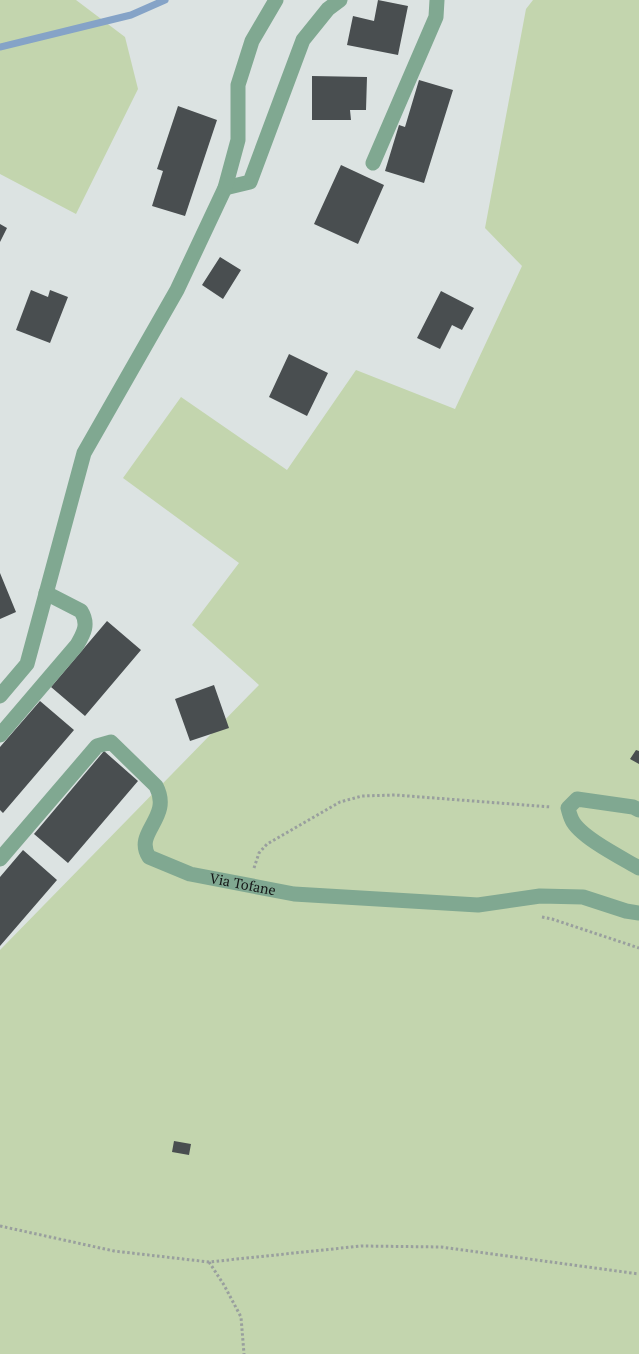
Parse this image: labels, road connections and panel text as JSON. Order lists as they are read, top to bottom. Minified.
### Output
{"streets":{"street":["Via Tofane"]}}
